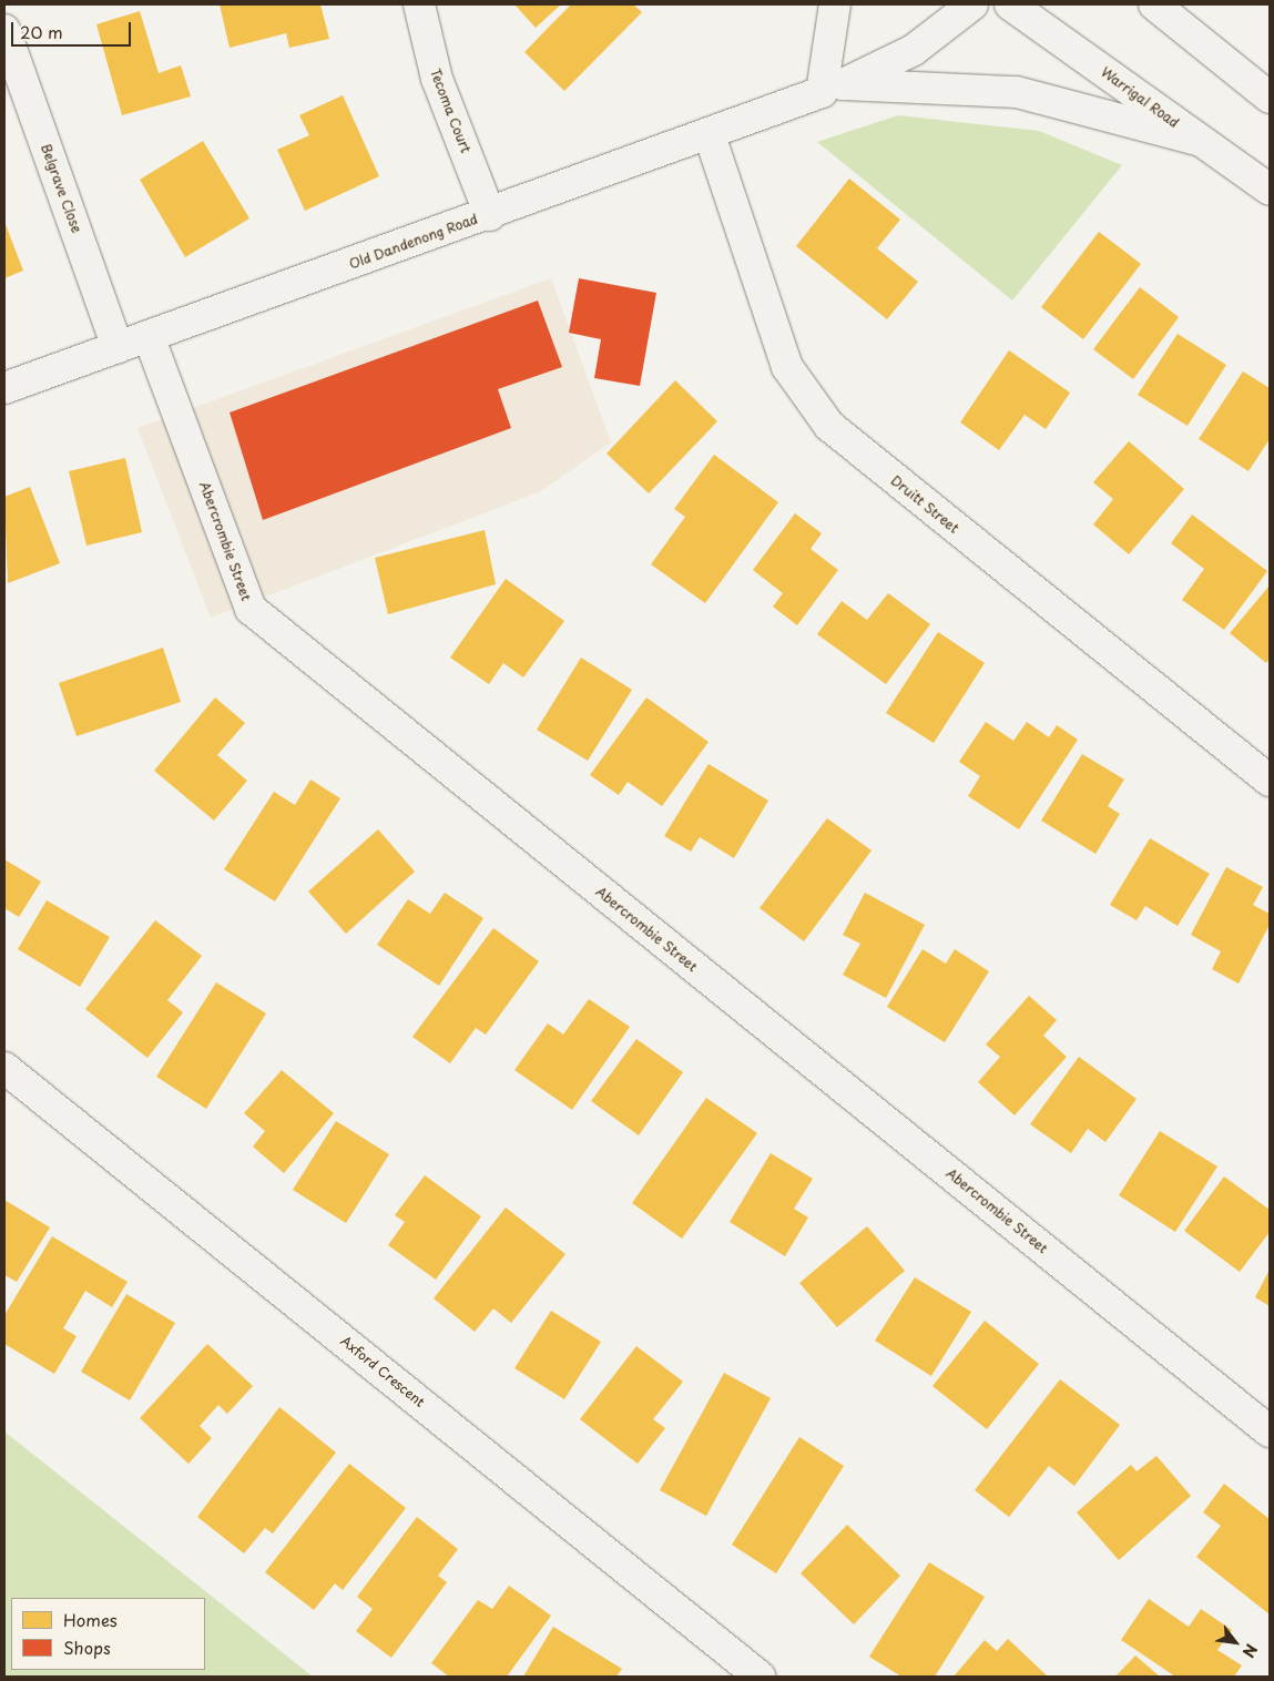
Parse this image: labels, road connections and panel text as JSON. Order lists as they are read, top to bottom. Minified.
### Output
{"streets":{"main road":["Warrigal Road","Tecoma Court","Belgrave Close","Old Dandenong Road","Druitt Street","Abercrombie Street","Axford Crescent"]},"crossings":[["Tecoma Court","Old Dandenong Road"],["Belgrave Close","Old Dandenong Road"],["Old Dandenong Road","Druitt Street"],["Old Dandenong Road","Abercrombie Street"]],"legend":["Homes","Shops"],"scale_bar":"20 m","north":"bottom right"}
